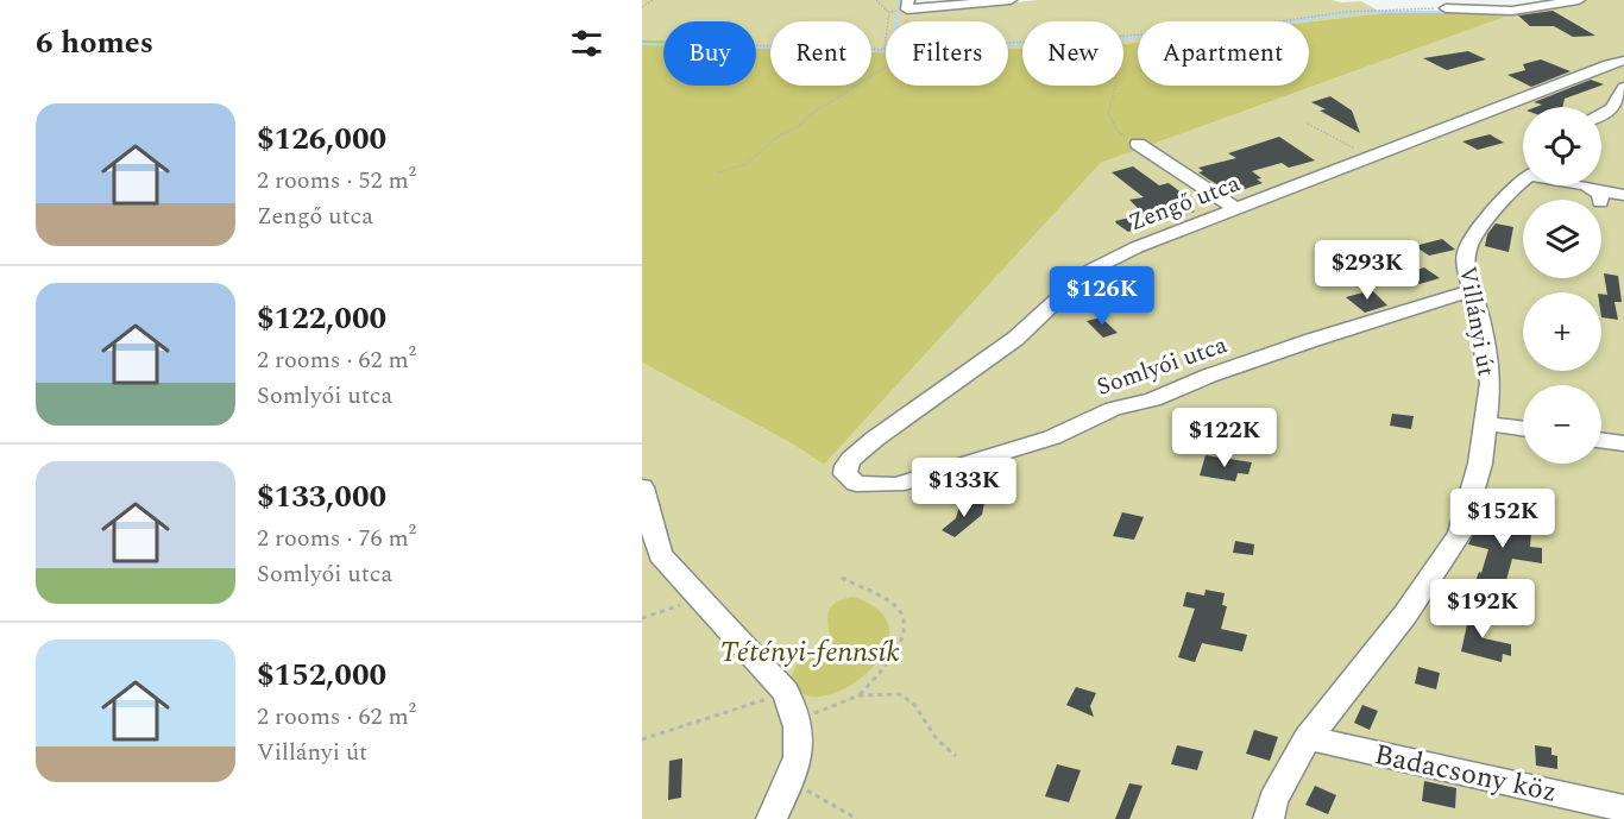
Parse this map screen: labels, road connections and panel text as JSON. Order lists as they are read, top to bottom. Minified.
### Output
{"streets":{"street":["Zengő utca","Villányi út","Somlyói utca","Badacsony köz"]},"crossings":[["Zengő utca","Somlyói utca"],["Villányi út","Somlyói utca"],["Villányi út","Badacsony köz"]],"parks":["Tétényi-fennsík"],"page":{"heading":"6 homes","chip":["Buy","Rent","Filters","New","Apartment"],"list":[{"name":"$126,000","note":"2 rooms · 52 m² · Zengő utca"},{"name":"$122,000","note":"2 rooms · 62 m² · Somlyói utca"},{"name":"$133,000","note":"2 rooms · 76 m² · Somlyói utca"},{"name":"$152,000","note":"2 rooms · 62 m² · Villányi út"}],"map_buttons":["+","−"],"price":["$293K","$126K","$122K","$133K","$152K","$192K"]}}
